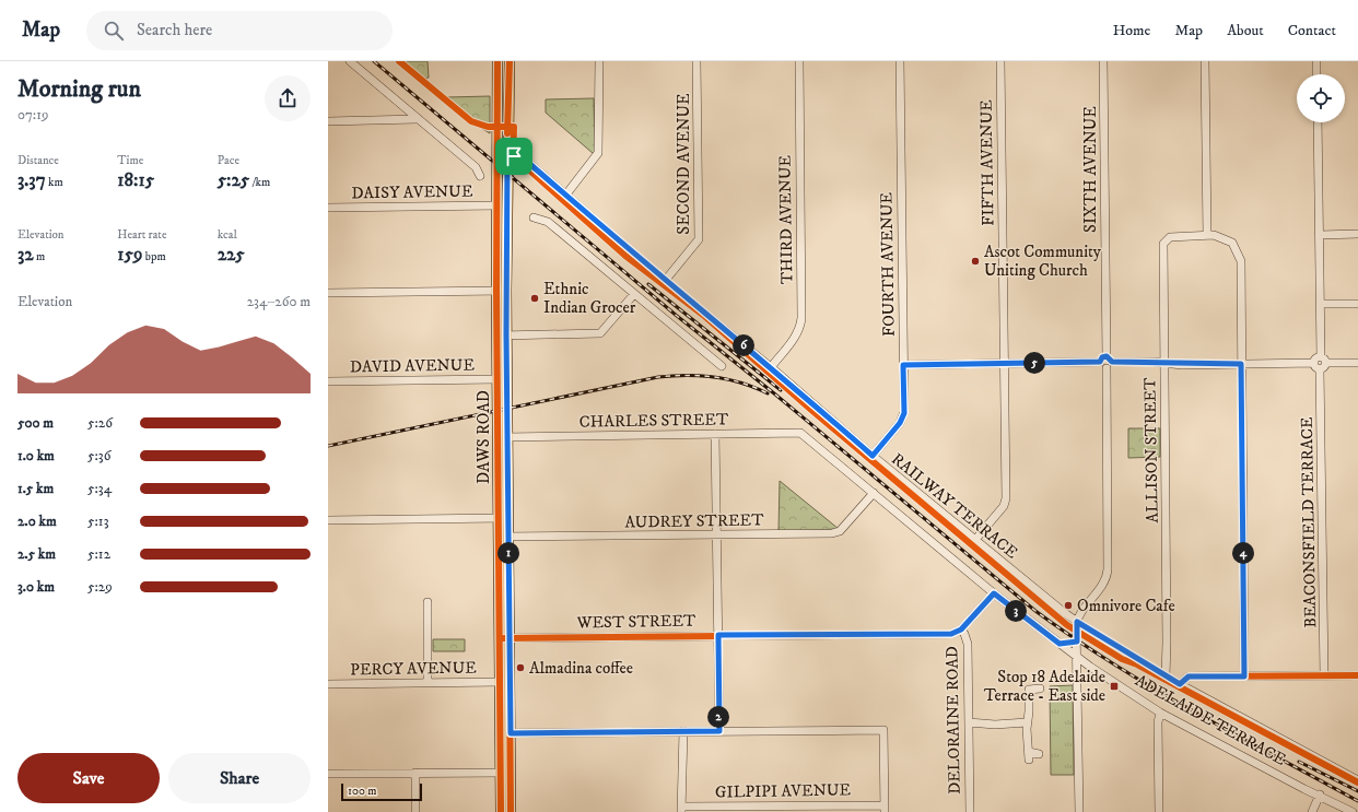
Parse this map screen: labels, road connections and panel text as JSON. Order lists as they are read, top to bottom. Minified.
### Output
{"streets":{"main road":["DAWS ROAD"],"street":["FIFTH AVENUE","SECOND AVENUE","SIXTH AVENUE","DAISY AVENUE","THIRD AVENUE","FOURTH AVENUE","DAVID AVENUE","CHARLES STREET","ALLISON STREET","RAILWAY TERRACE","AUDREY STREET","BEACONSFIELD TERRACE","WEST STREET","PERCY AVENUE","DELORAINE ROAD","ADELAIDE TERRACE","GILPIPI AVENUE"]},"crossings":[["FIFTH AVENUE","RAILWAY TERRACE"],["SECOND AVENUE","RAILWAY TERRACE"],["DAISY AVENUE","DAWS ROAD"],["THIRD AVENUE","RAILWAY TERRACE"],["FOURTH AVENUE","RAILWAY TERRACE"],["DAVID AVENUE","DAWS ROAD"],["CHARLES STREET","DAWS ROAD"],["CHARLES STREET","ADELAIDE TERRACE"],["DAWS ROAD","RAILWAY TERRACE"],["DAWS ROAD","AUDREY STREET"],["DAWS ROAD","WEST STREET"],["DAWS ROAD","PERCY AVENUE"],["ALLISON STREET","RAILWAY TERRACE"],["AUDREY STREET","ADELAIDE TERRACE"],["WEST STREET","DELORAINE ROAD"]],"places":{"other":["Ascot Community Uniting Church","Ethnic Indian Grocer","Omnivore Cafe","Almadina coffee"],"transit":["Stop 18 Adelaide Terrace - East side"]},"scale_bar":"100 m","page":{"header":"Map","search":"Search here","nav":["Home","Map","About","Contact"],"heading":["Morning run","07:19"],"stats":[["Distance","3.37 km"],["Time","18:15"],["Pace","5:25 /km"],["Elevation","32 m"],["Heart rate","159 bpm"],["kcal","225"]],"chart":["Elevation","234–260 m"],"pins":["6","5","1","4","3","2"],"list":[{"name":"500 m","note":"5:26"},{"name":"1.0 km","note":"5:36"},{"name":"1.5 km","note":"5:34"},{"name":"2.0 km","note":"5:13"},{"name":"2.5 km","note":"5:12"},{"name":"3.0 km","note":"5:29"}],"buttons":["Save","Share"],"scale":"100 m"}}
